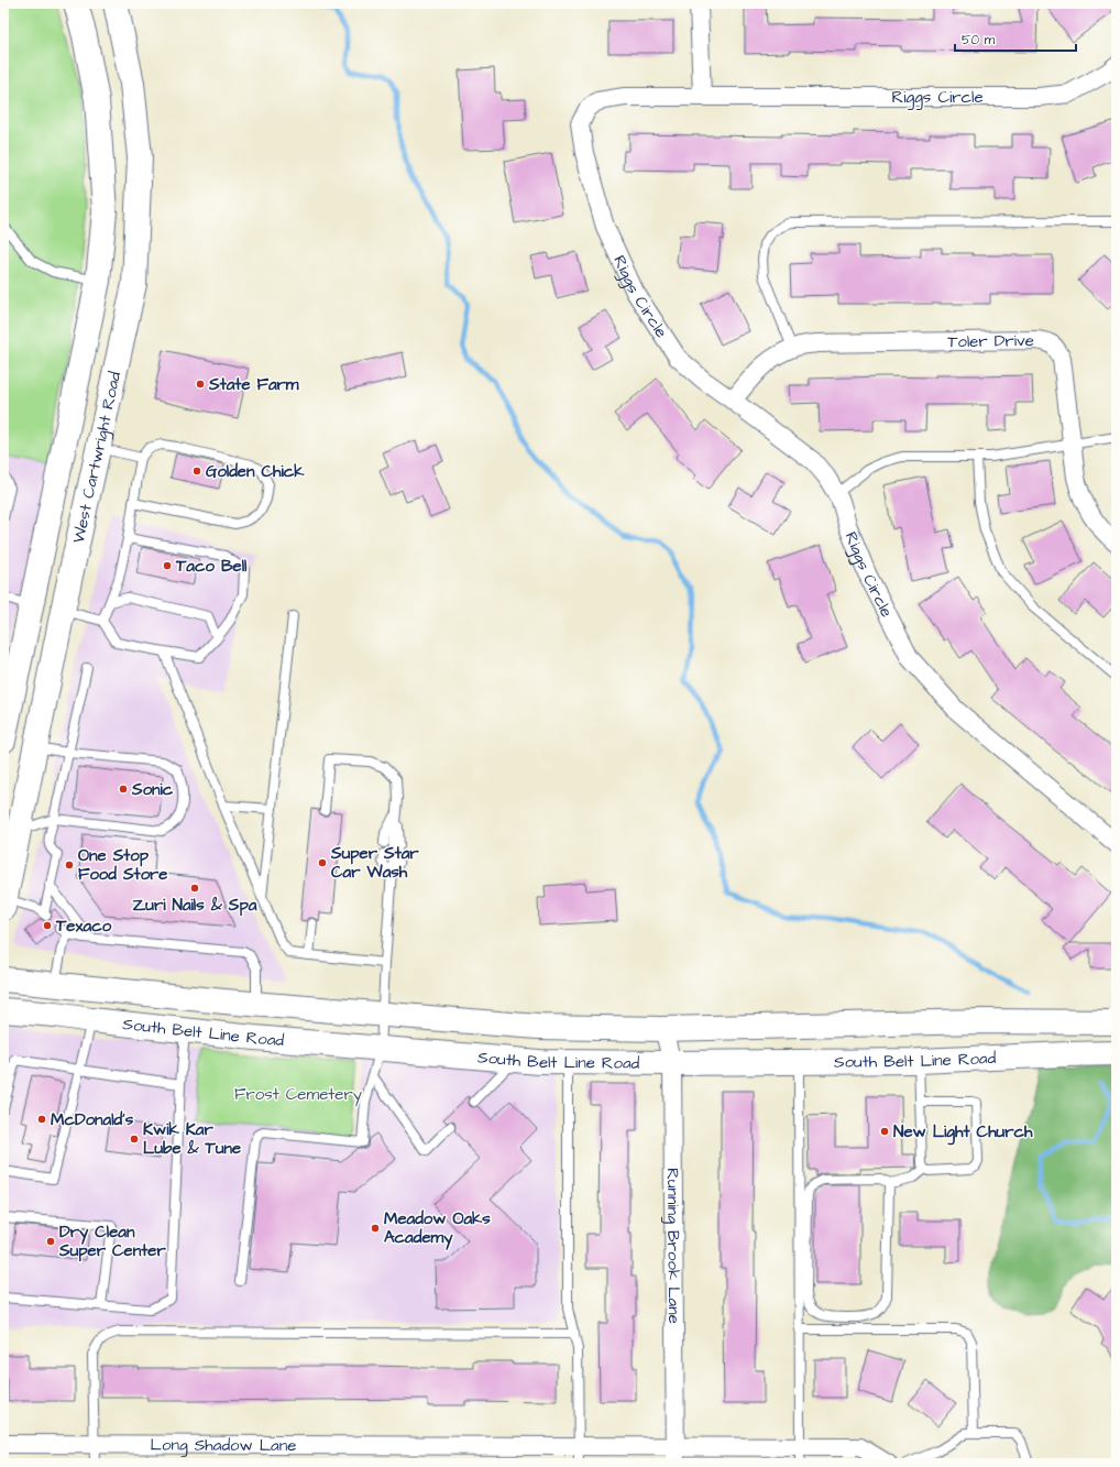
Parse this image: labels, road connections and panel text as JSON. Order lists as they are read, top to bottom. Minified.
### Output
{"streets":{"main road":["West Cartwright Road","South Belt Line Road"],"street":["Riggs Circle","Toler Drive","Running Brook Lane","Long Shadow Lane"]},"crossings":[["Riggs Circle","Toler Drive"],["South Belt Line Road","Running Brook Lane"],["Running Brook Lane","Long Shadow Lane"]],"parks":["Frost Cemetery"],"places":["State Farm","Golden Chick","Taco Bell","Sonic","Super Star Car Wash","One Stop Food Store","Zuri Nails & Spa","Texaco","McDonald's","New Light Church","Kwik Kar Lube & Tune","Meadow Oaks Academy","Dry Clean Super Center"],"scale_bar":"50 m"}
